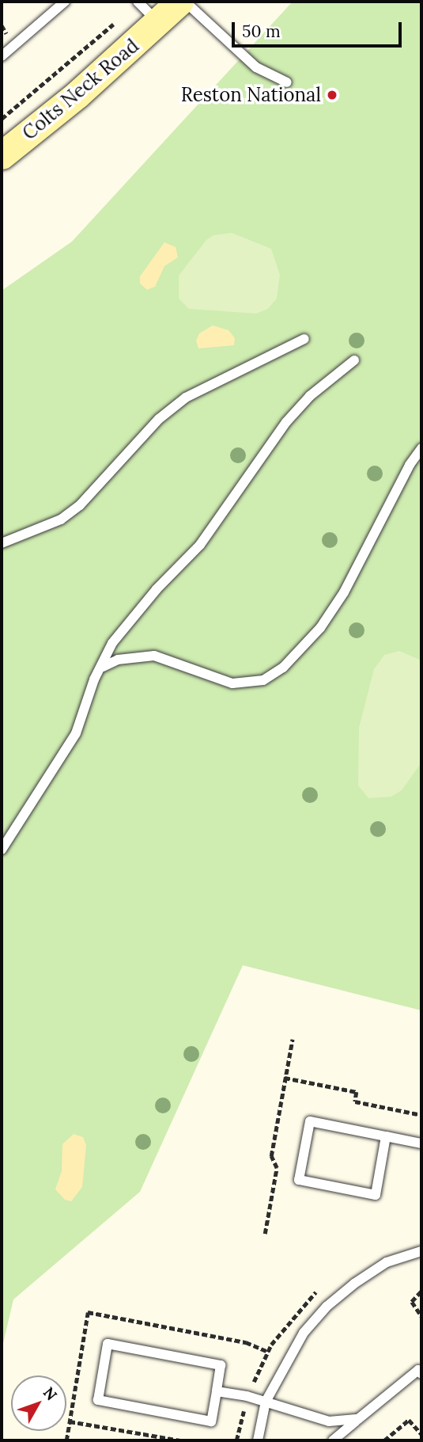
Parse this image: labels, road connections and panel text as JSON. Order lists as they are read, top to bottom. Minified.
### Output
{"streets":{"street":["Colts Neck Road"]},"places":["Reston National"],"scale_bar":"50 m","north":"top right"}
